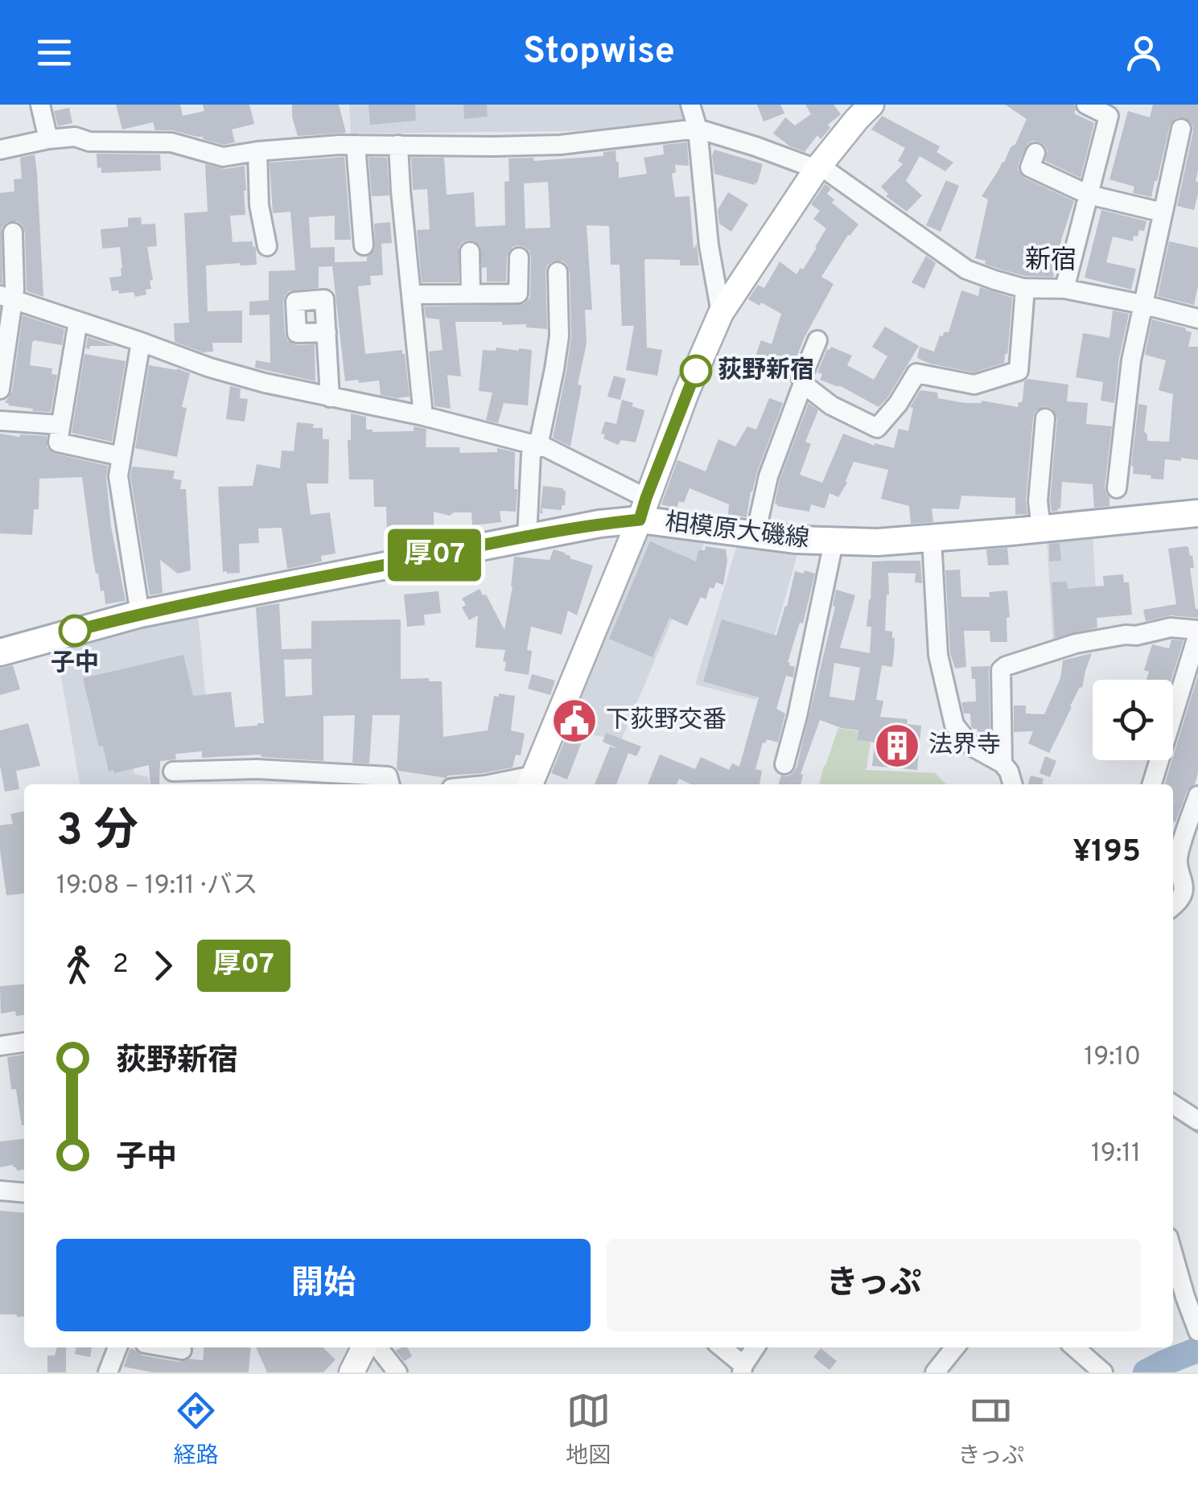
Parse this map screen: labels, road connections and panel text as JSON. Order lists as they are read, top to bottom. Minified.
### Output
{"streets":{"main road":["相模原大磯線"]},"districts":["新宿"],"places":{"other":["荻野新宿","子中"],"public building":["下荻野交番"],"building":["法界寺"]},"lines":["bus line 厚07"],"page":{"header":"Stopwise","on_map":"厚07","heading":["3 分","19:08 – 19:11 · バス","¥195"],"legs":["2","厚07"],"list":[{"name":"荻野新宿","value":"19:10"},{"name":"子中","value":"19:11"}],"buttons":["開始","きっぷ"],"tabs":["経路","地図","きっぷ"]}}
